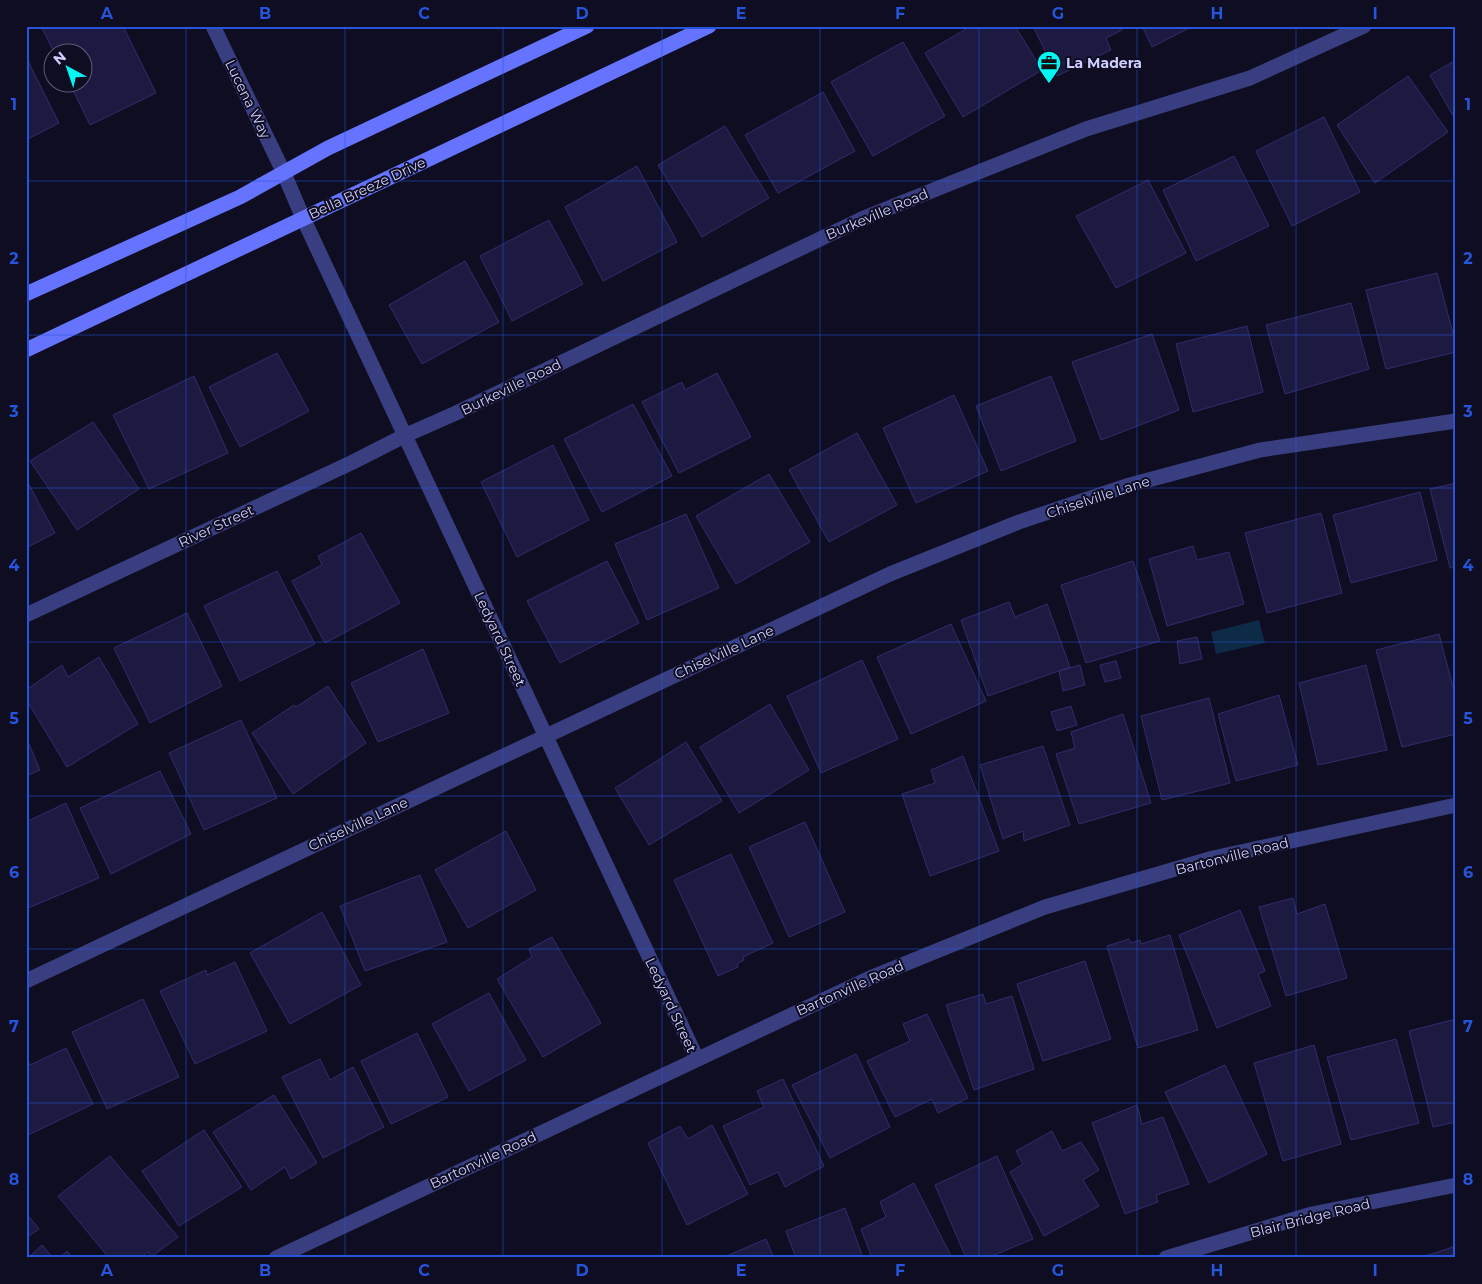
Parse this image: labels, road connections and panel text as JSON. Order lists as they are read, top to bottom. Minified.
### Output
{"streets":{"street":["Lucena Way","Bella Breeze Drive","Burkeville Road","Chiselville Lane","River Street","Ledyard Street","Bartonville Road","Blair Bridge Road"]},"crossings":[["Lucena Way","Bella Breeze Drive"],["Lucena Way","Ledyard Street"],["Bella Breeze Drive","Ledyard Street"],["Burkeville Road","River Street"],["Burkeville Road","Ledyard Street"],["Chiselville Lane","Ledyard Street"],["River Street","Ledyard Street"],["Ledyard Street","Bartonville Road"]],"places":{"office":["La Madera"]},"north":"top left","grid":{"columns":["A","B","C","D","E","F","G","H","I"],"rows":["1","2","3","4","5","6","7","8"]}}
